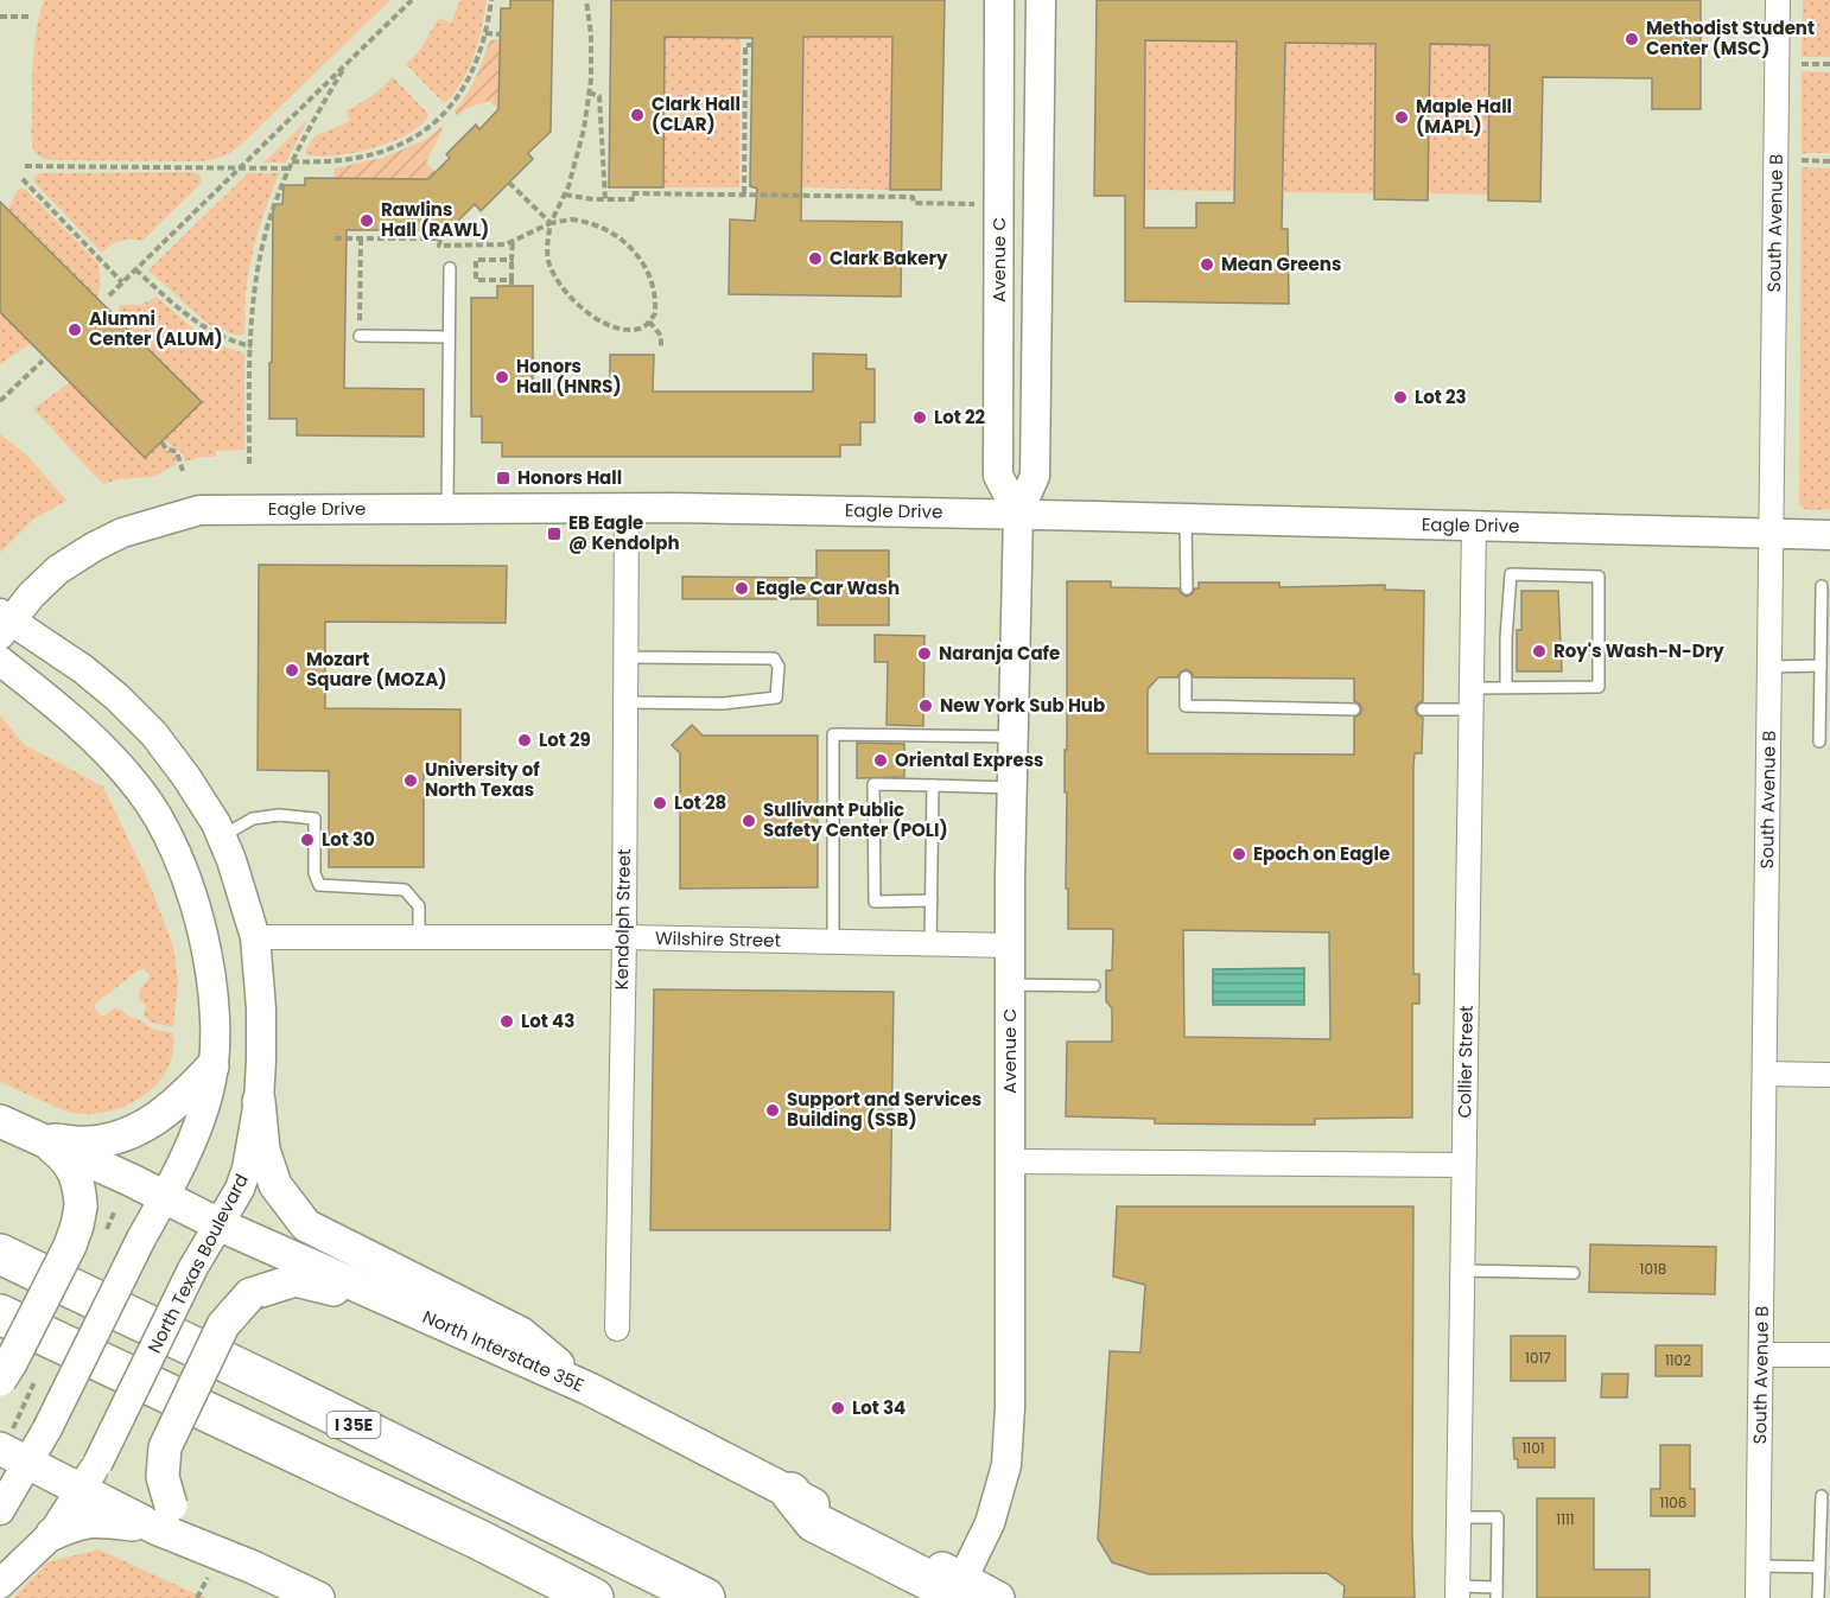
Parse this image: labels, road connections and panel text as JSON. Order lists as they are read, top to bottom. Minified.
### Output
{"streets":{"highway":["I 35E"],"main road":["North Interstate 35E"],"street":["South Avenue B","Avenue C","Eagle Drive","Kendolph Street","Wilshire Street","Collier Street","North Texas Boulevard"]},"crossings":[["South Avenue B","Eagle Drive"],["Avenue C","Eagle Drive"],["Avenue C","Wilshire Street"],["Eagle Drive","Kendolph Street"],["Eagle Drive","Collier Street"],["Eagle Drive","North Texas Boulevard"],["Kendolph Street","Wilshire Street"],["Wilshire Street","North Texas Boulevard"],["North Texas Boulevard","North Interstate 35E"]],"places":{"other":["Methodist Student Center (MSC)","Clark Hall (CLAR)","Maple Hall (MAPL)","Rawlins Hall (RAWL)","Clark Bakery","Mean Greens","Alumni Center (ALUM)","Honors Hall (HNRS)","Lot 23","Lot 22","Eagle Car Wash","Roy's Wash-N-Dry","Naranja Cafe","Mozart Square (MOZA)","New York Sub Hub","Lot 29","Oriental Express","University of North Texas","Lot 28","Sullivant Public Safety Center (POLI)","Lot 30","Epoch on Eagle","Lot 43","Support and Services Building (SSB)","Lot 34"],"transit":["Honors Hall","EB Eagle @ Kendolph"]},"house_numbers":["1018","1017","1102","1101","1106","1111"]}
